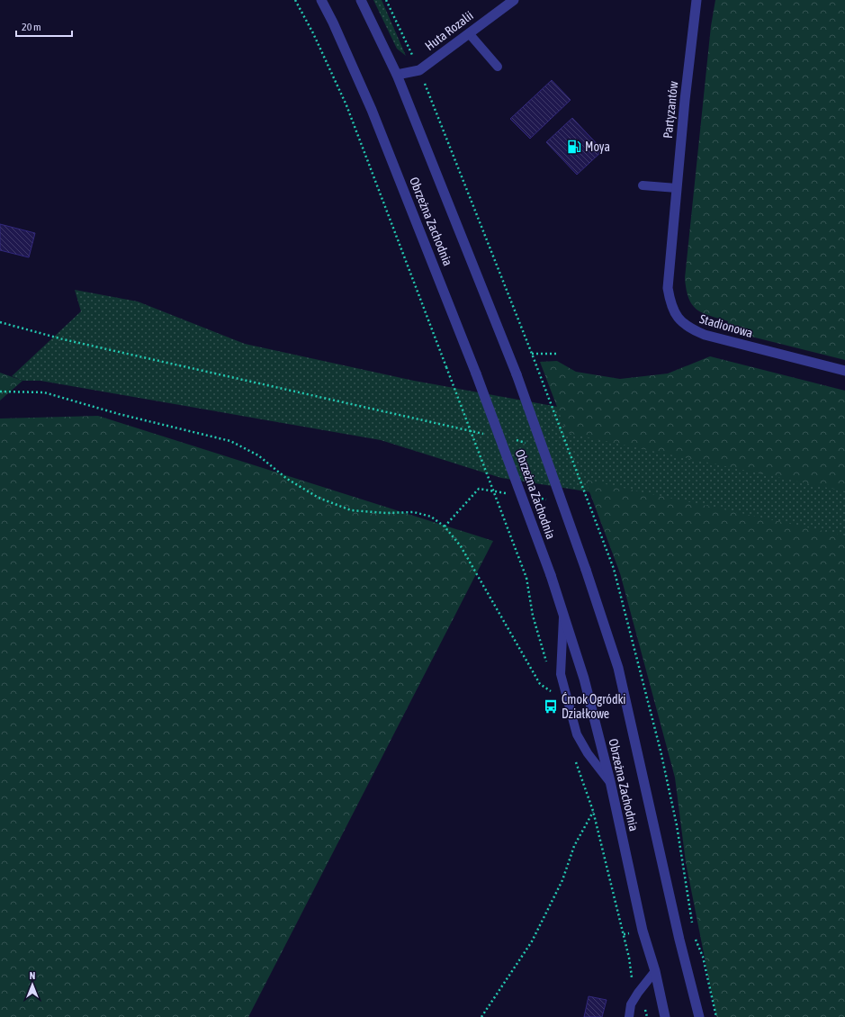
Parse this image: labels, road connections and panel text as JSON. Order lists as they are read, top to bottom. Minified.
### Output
{"streets":{"street":["Huta Rozalii","Partyzantów","Obrzeżna Zachodnia","Stadionowa"]},"crossings":[["Huta Rozalii","Obrzeżna Zachodnia"],["Partyzantów","Stadionowa"]],"places":{"fuel station":["Moya"],"bus stop":["Ćmok Ogródki Działkowe"]},"scale_bar":"20 m","north":"top"}
